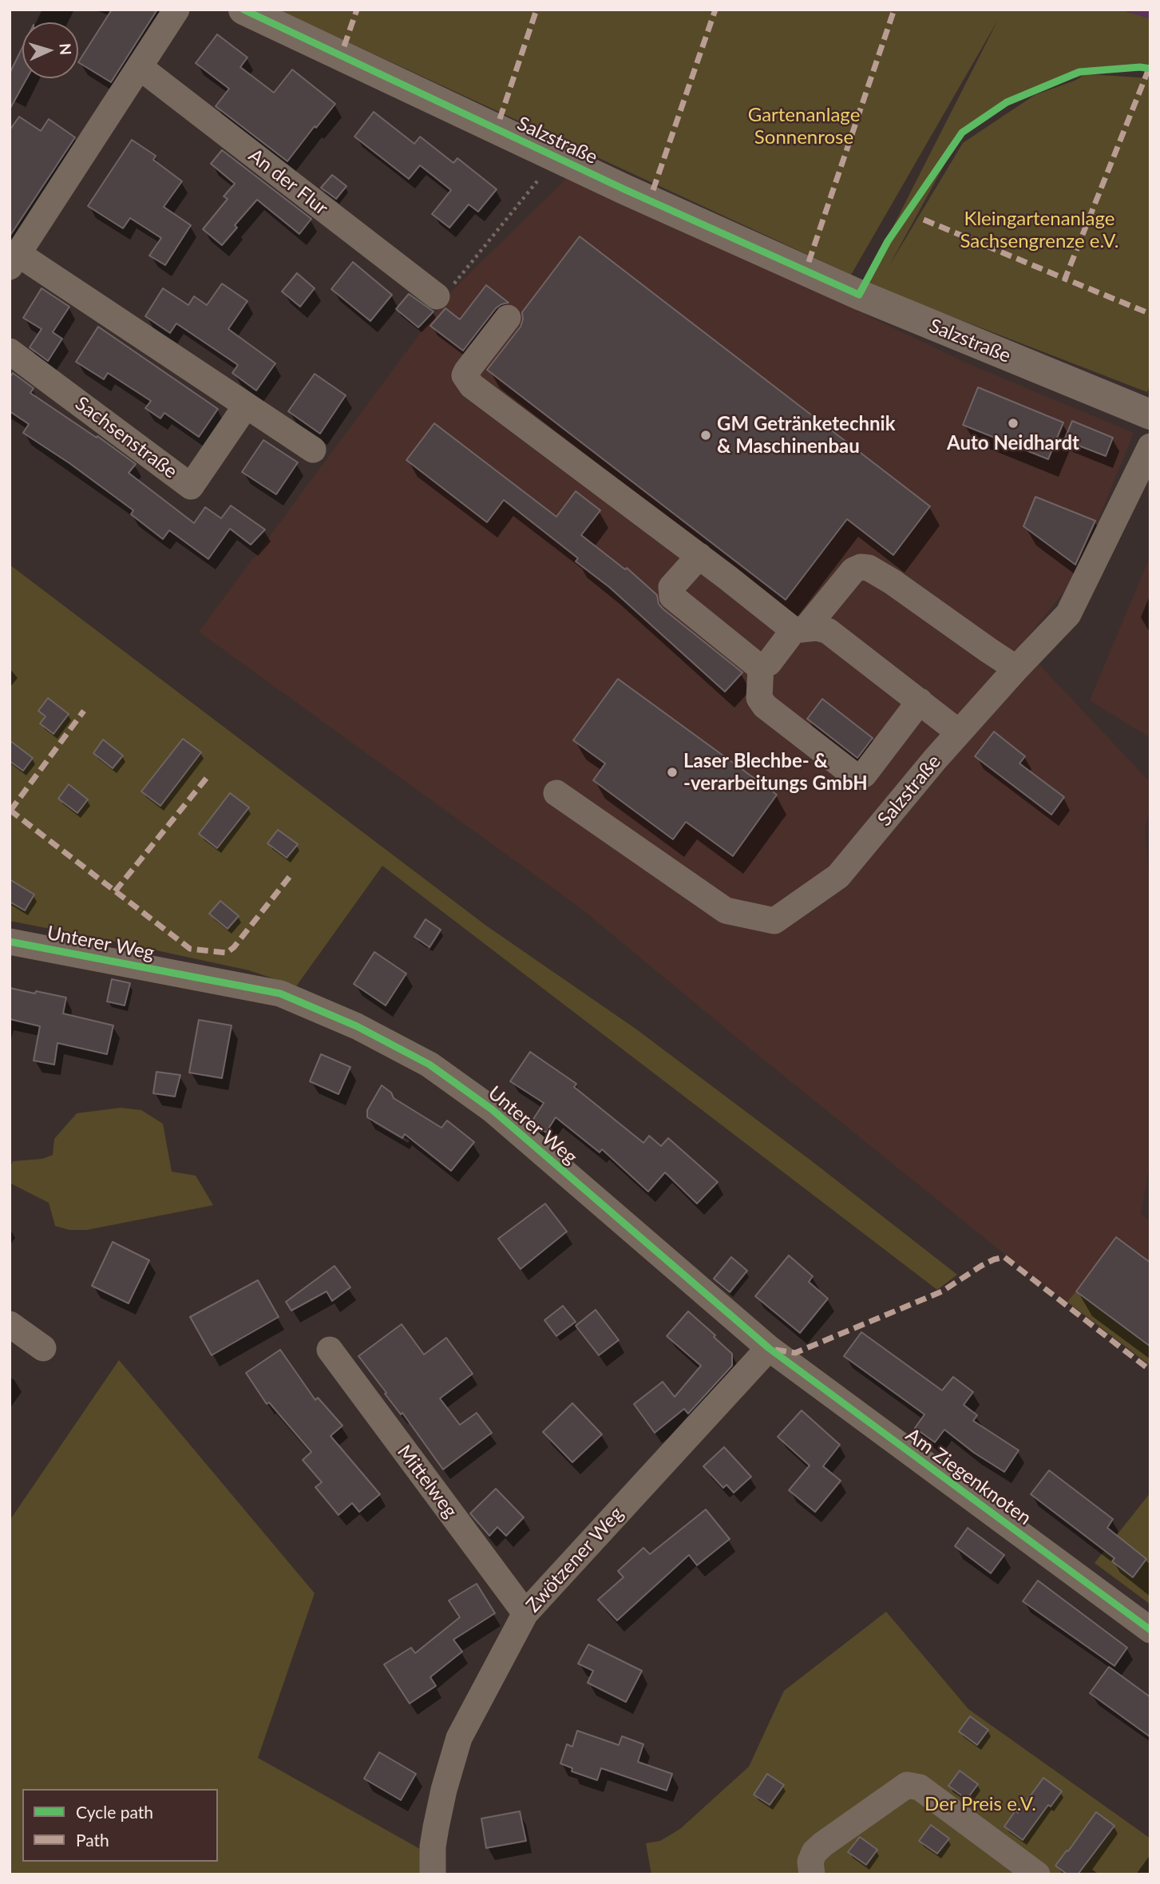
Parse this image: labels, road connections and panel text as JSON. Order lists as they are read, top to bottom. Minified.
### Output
{"streets":{"main road":["Salzstraße"],"street":["An der Flur","Sachsenstraße","Unterer Weg","Am Ziegenknoten","Mittelweg","Zwötzener Weg"]},"crossings":[["Unterer Weg","Am Ziegenknoten"],["Unterer Weg","Zwötzener Weg"],["Am Ziegenknoten","Zwötzener Weg"],["Mittelweg","Zwötzener Weg"]],"parks":["Gartenanlage Sonnenrose","Kleingartenanlage Sachsengrenze e.V.","Der Preis e.V."],"places":["Auto Neidhardt","GM Getränketechnik & Maschinenbau","Laser Blechbe- & -verarbeitungs GmbH"],"legend":["Cycle path","Path"],"north":"right"}
